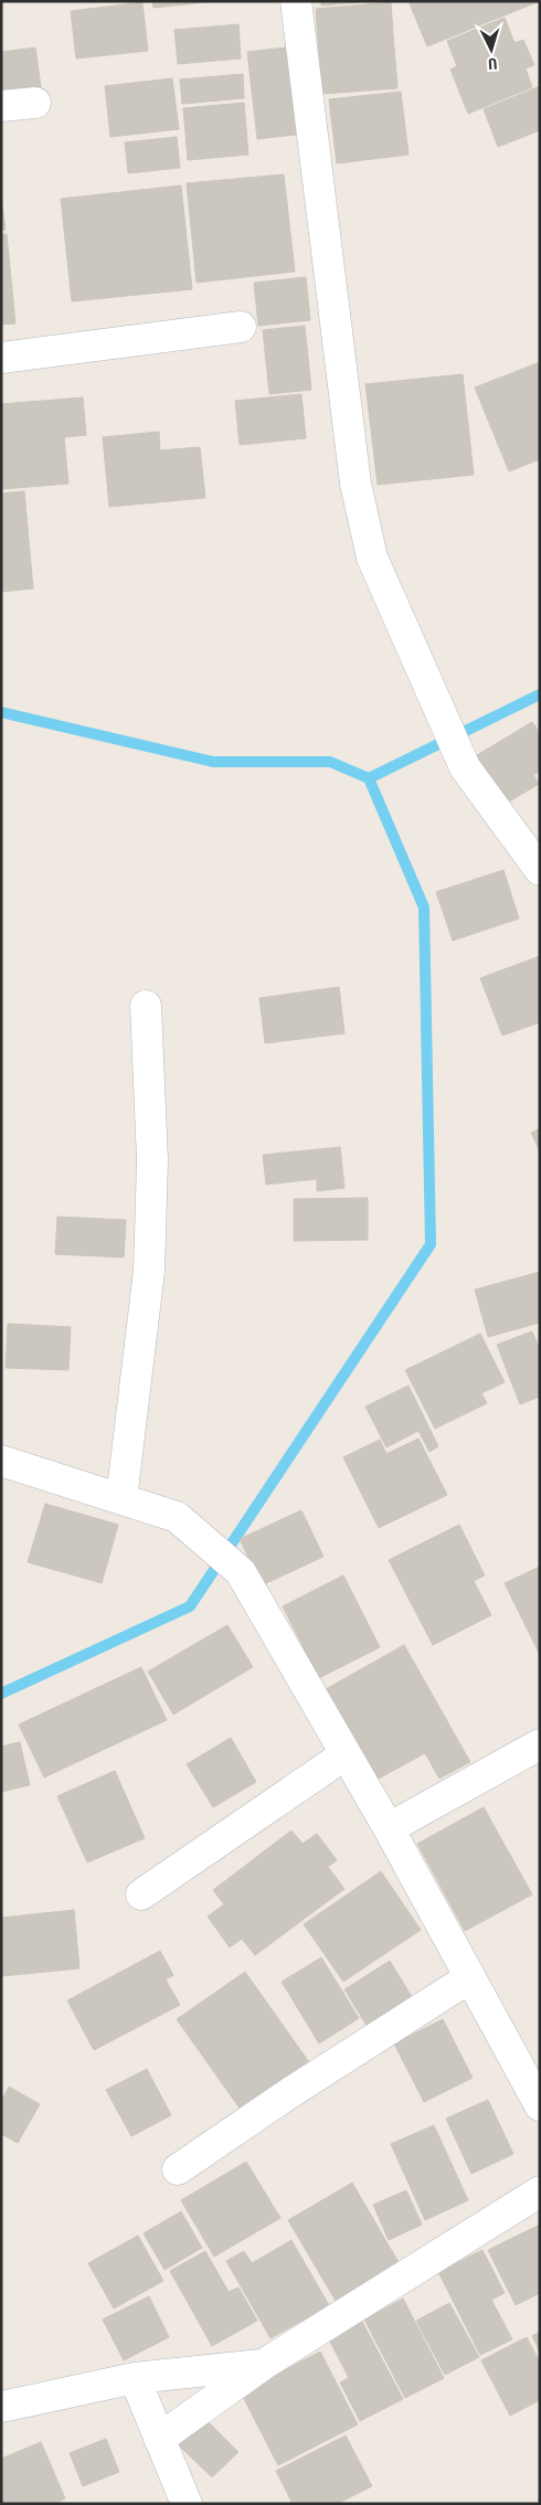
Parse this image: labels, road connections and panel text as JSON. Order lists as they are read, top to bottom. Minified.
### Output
{"north":"bottom"}
